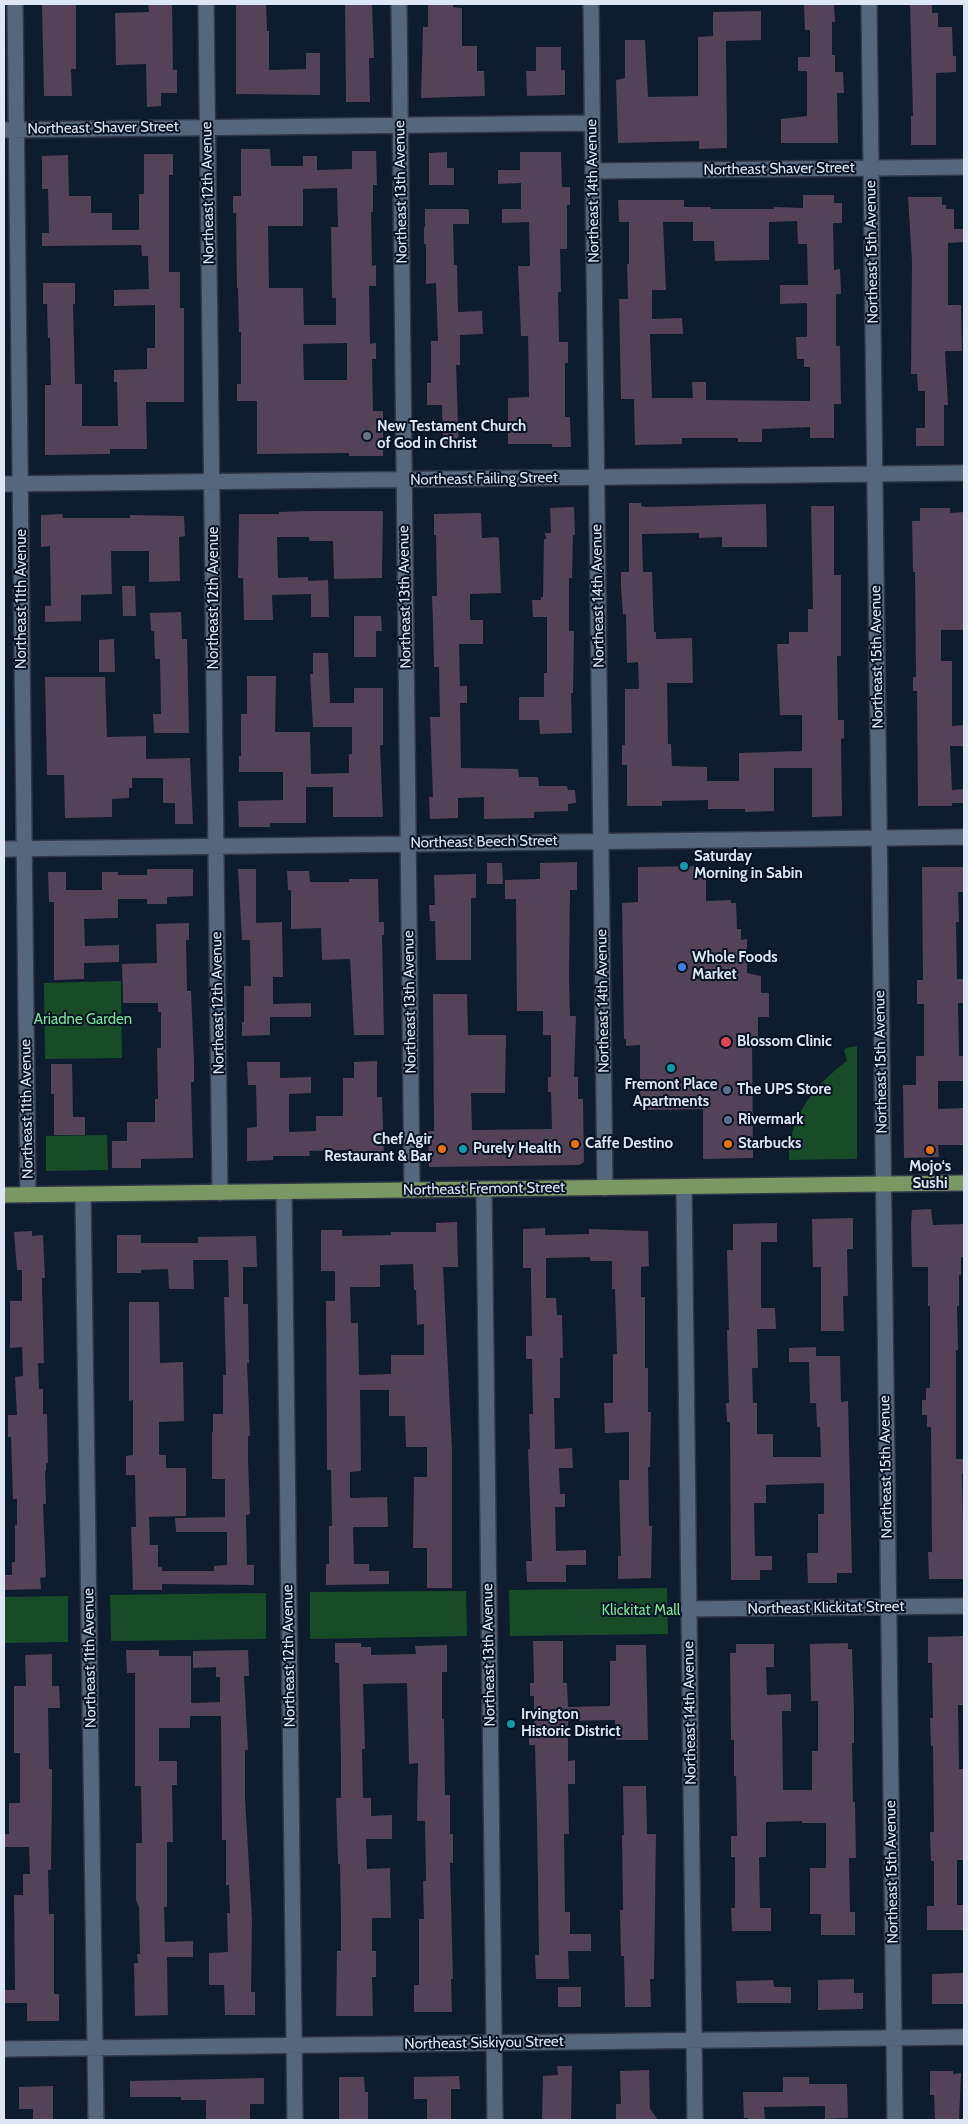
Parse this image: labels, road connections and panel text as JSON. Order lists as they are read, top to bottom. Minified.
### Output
{"streets":{"main road":["Northeast Fremont Street"],"street":["Northeast Shaver Street","Northeast 14th Avenue","Northeast 13th Avenue","Northeast 12th Avenue","Northeast 15th Avenue","Northeast Failing Street","Northeast 11th Avenue","Northeast Beech Street","Northeast Klickitat Street","Northeast Siskiyou Street"]},"crossings":[["Northeast Shaver Street","Northeast 14th Avenue"],["Northeast Shaver Street","Northeast 13th Avenue"],["Northeast Shaver Street","Northeast 12th Avenue"],["Northeast Shaver Street","Northeast 15th Avenue"],["Northeast Shaver Street","Northeast 11th Avenue"],["Northeast 14th Avenue","Northeast Failing Street"],["Northeast 14th Avenue","Northeast Beech Street"],["Northeast 14th Avenue","Northeast Fremont Street"],["Northeast 14th Avenue","Northeast Klickitat Street"],["Northeast 14th Avenue","Northeast Siskiyou Street"],["Northeast 13th Avenue","Northeast Failing Street"],["Northeast 13th Avenue","Northeast Beech Street"],["Northeast 13th Avenue","Northeast Fremont Street"],["Northeast 13th Avenue","Northeast Siskiyou Street"],["Northeast 12th Avenue","Northeast Failing Street"],["Northeast 12th Avenue","Northeast Beech Street"],["Northeast 12th Avenue","Northeast Fremont Street"],["Northeast 12th Avenue","Northeast Siskiyou Street"],["Northeast 15th Avenue","Northeast Failing Street"],["Northeast 15th Avenue","Northeast Beech Street"],["Northeast 15th Avenue","Northeast Fremont Street"],["Northeast 15th Avenue","Northeast Klickitat Street"],["Northeast 15th Avenue","Northeast Siskiyou Street"],["Northeast Failing Street","Northeast 11th Avenue"],["Northeast 11th Avenue","Northeast Beech Street"],["Northeast 11th Avenue","Northeast Fremont Street"],["Northeast 11th Avenue","Northeast Siskiyou Street"]],"parks":["Ariadne Garden","Klickitat Mall"],"places":["New Testament Church of God in Christ","Saturday Morning in Sabin","Whole Foods Market","Blossom Clinic","Fremont Place Apartments","The UPS Store","Rivermark","Caffe Destino","Starbucks","Chef Agir Restaurant & Bar","Purely Health","Mojo‘s Sushi","Irvington Historic District"]}
